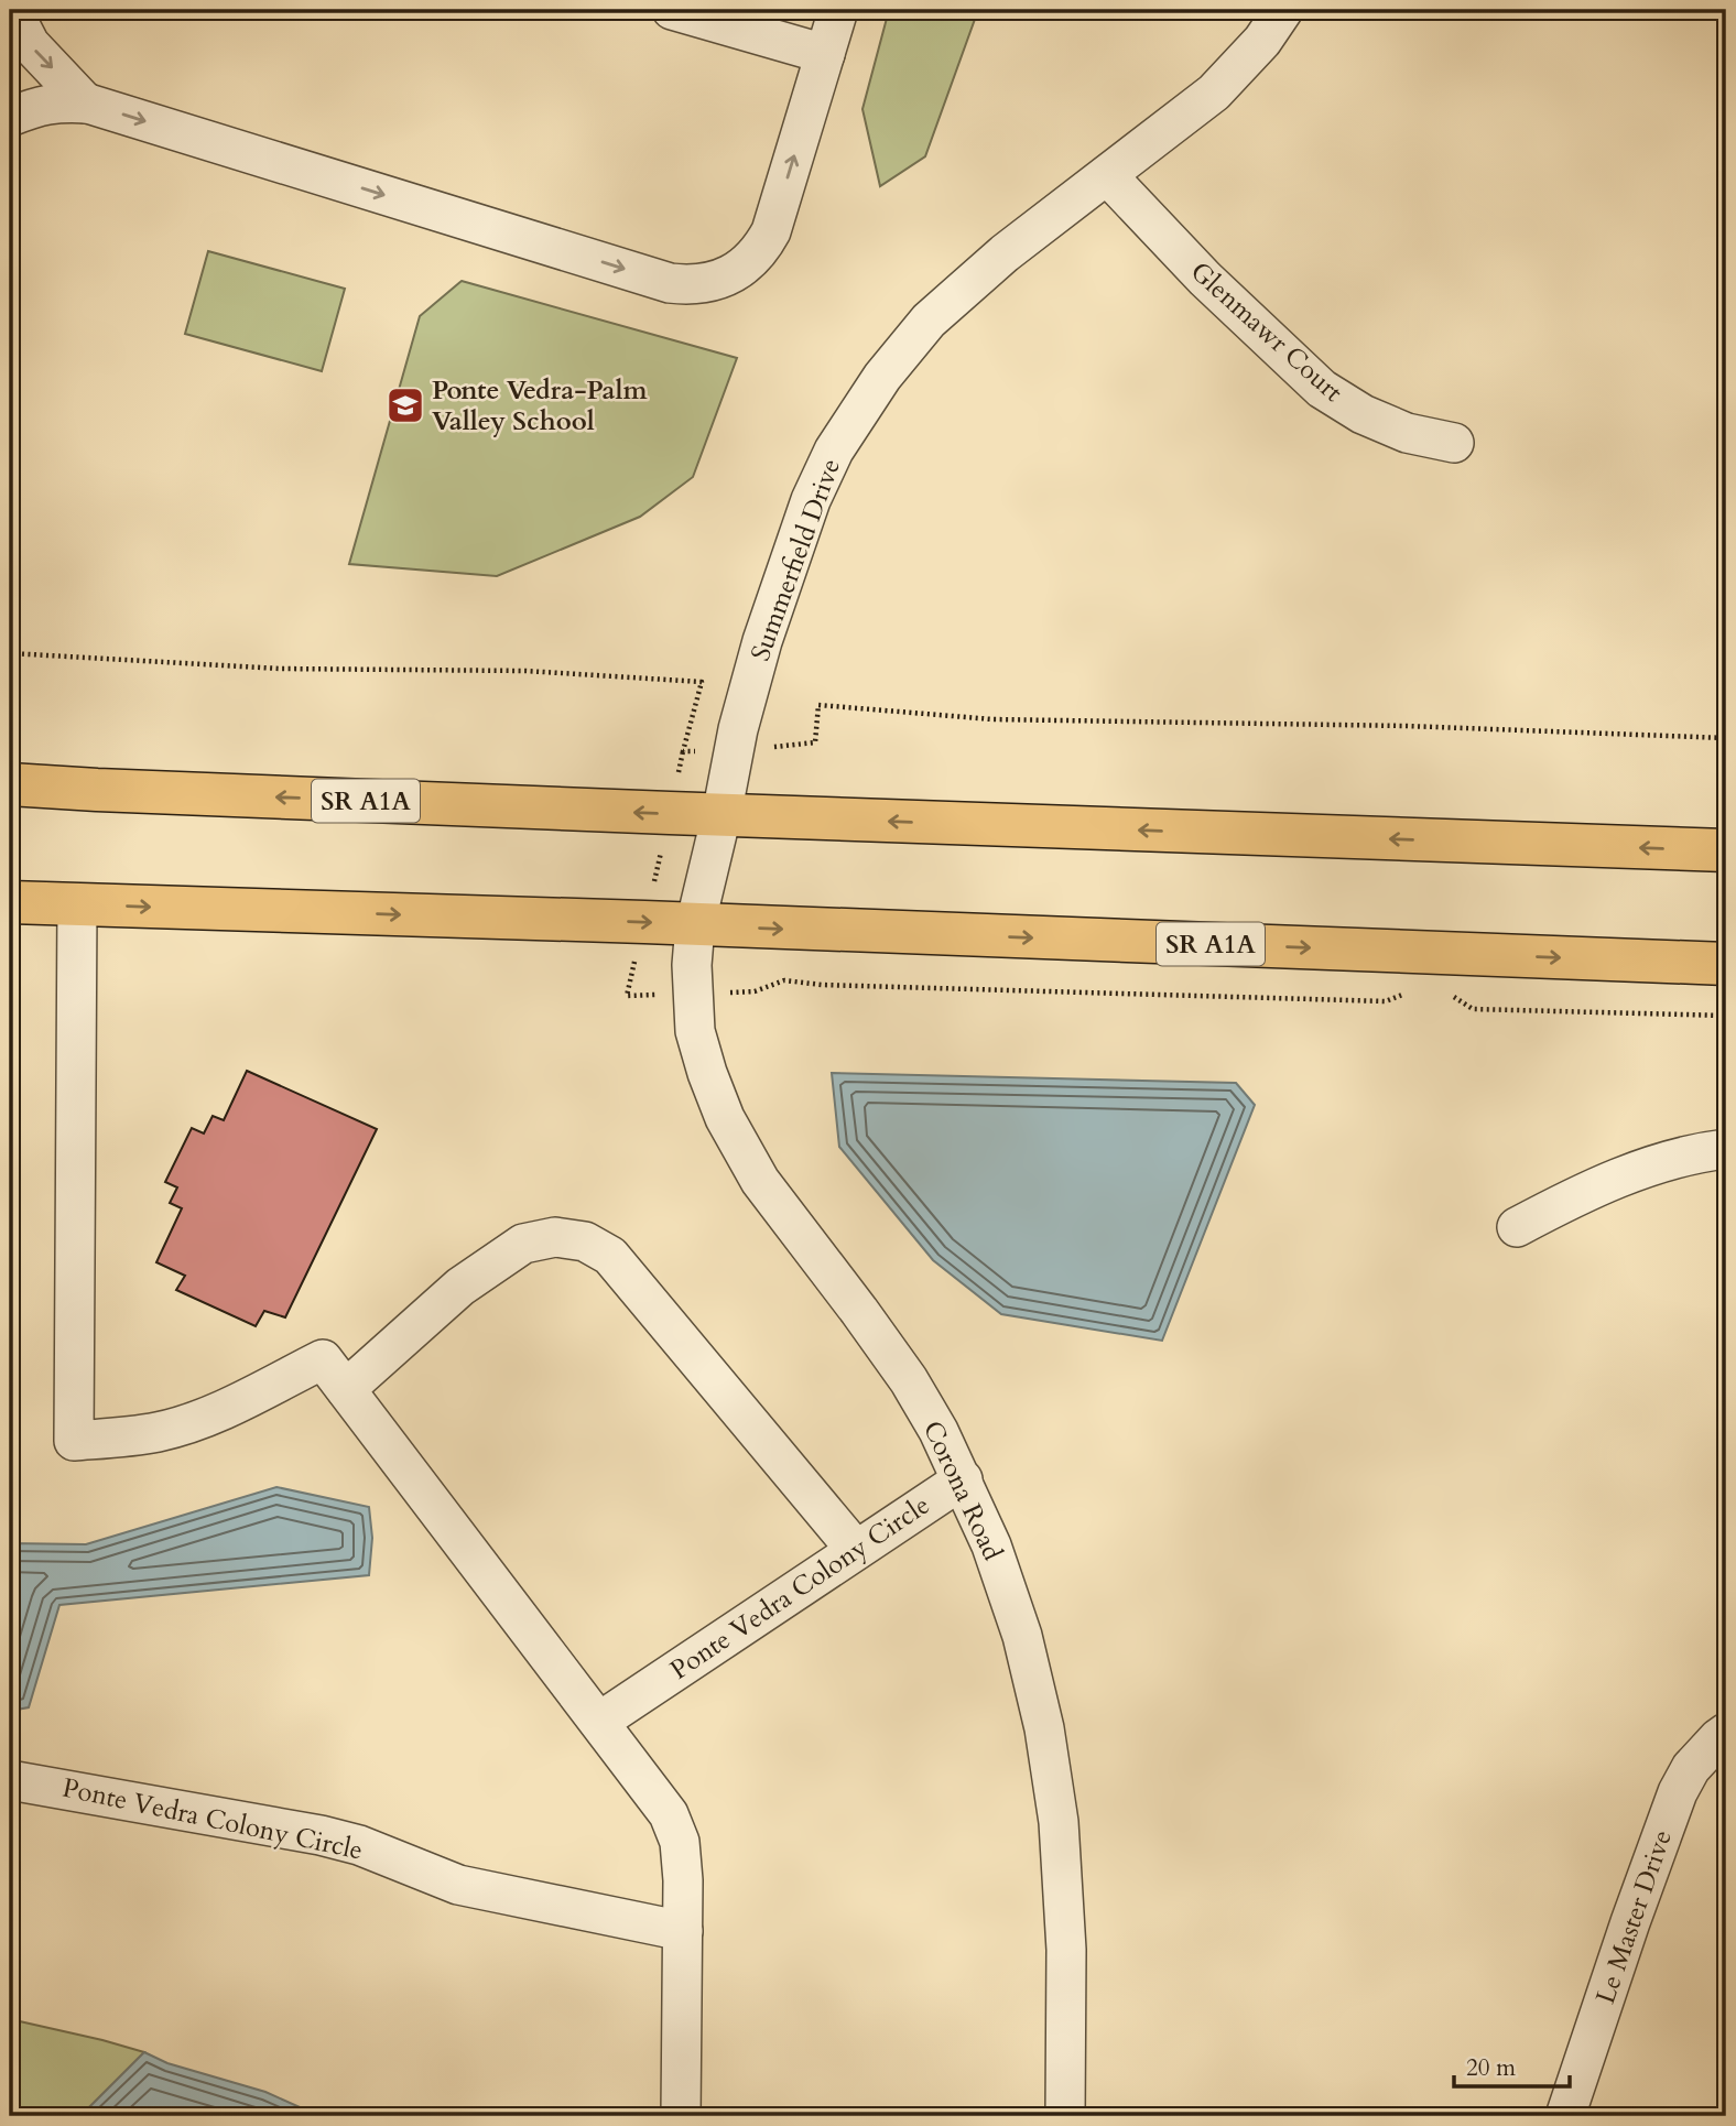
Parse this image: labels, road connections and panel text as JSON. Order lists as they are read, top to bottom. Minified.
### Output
{"streets":{"main road":["SR A1A"],"street":["Glenmawr Court","Summerfield Drive","Corona Road","Ponte Vedra Colony Circle","Le Master Drive"]},"crossings":[["Glenmawr Court","Summerfield Drive"],["Summerfield Drive","SR A1A"],["Summerfield Drive","Corona Road"],["SR A1A","Corona Road"],["Corona Road","Ponte Vedra Colony Circle"]],"places":{"school or university":["Ponte Vedra-Palm Valley School"]},"scale_bar":"20 m"}
